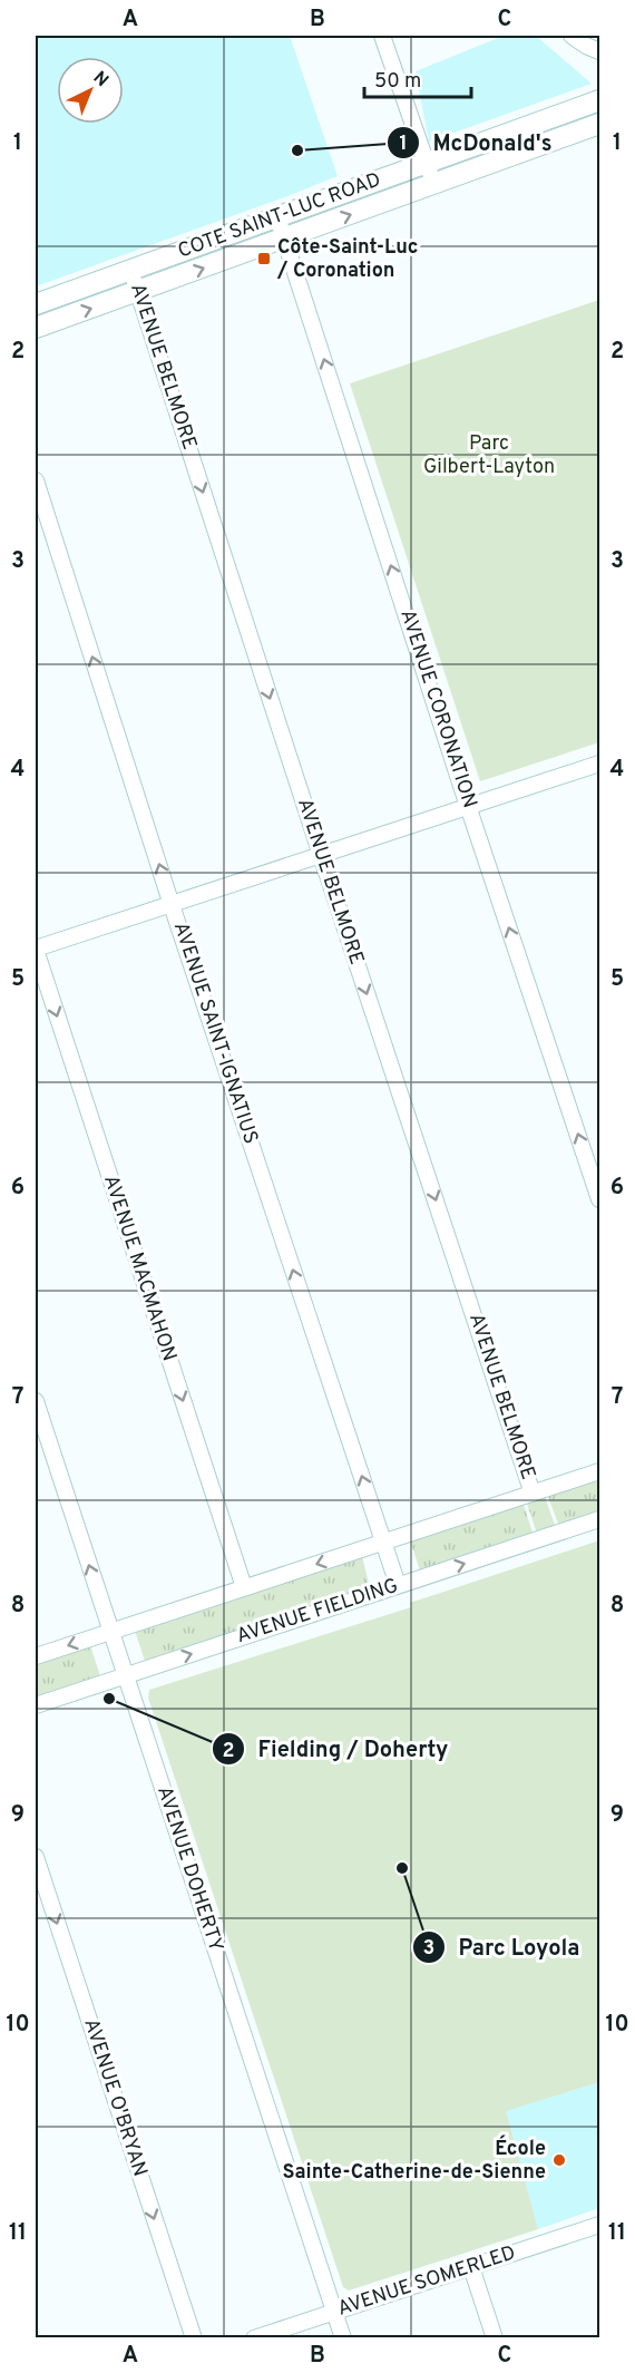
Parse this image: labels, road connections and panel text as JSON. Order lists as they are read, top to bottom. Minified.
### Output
{"streets":{"main road":["COTE SAINT-LUC ROAD"],"street":["AVENUE BELMORE","AVENUE CORONATION","AVENUE SAINT-IGNATIUS","AVENUE MACMAHON","AVENUE FIELDING","AVENUE DOHERTY","AVENUE O'BRYAN","AVENUE SOMERLED"]},"crossings":[["COTE SAINT-LUC ROAD","AVENUE BELMORE"],["COTE SAINT-LUC ROAD","AVENUE CORONATION"],["AVENUE SAINT-IGNATIUS","AVENUE FIELDING"],["AVENUE FIELDING","AVENUE DOHERTY"],["AVENUE DOHERTY","AVENUE SOMERLED"]],"one_way":["AVENUE BELMORE","AVENUE CORONATION","AVENUE SAINT-IGNATIUS","AVENUE MACMAHON","AVENUE O'BRYAN"],"parks":["Parc Gilbert-Layton"],"places":{"other":["McDonald's","Fielding / Doherty","Parc Loyola","École Sainte-Catherine-de-Sienne"],"transit":["Côte-Saint-Luc / Coronation"]},"scale_bar":"50 m","north":"top right","grid":{"columns":["A","B","C"],"rows":["1","2","3","4","5","6","7","8","9","10","11"]}}
